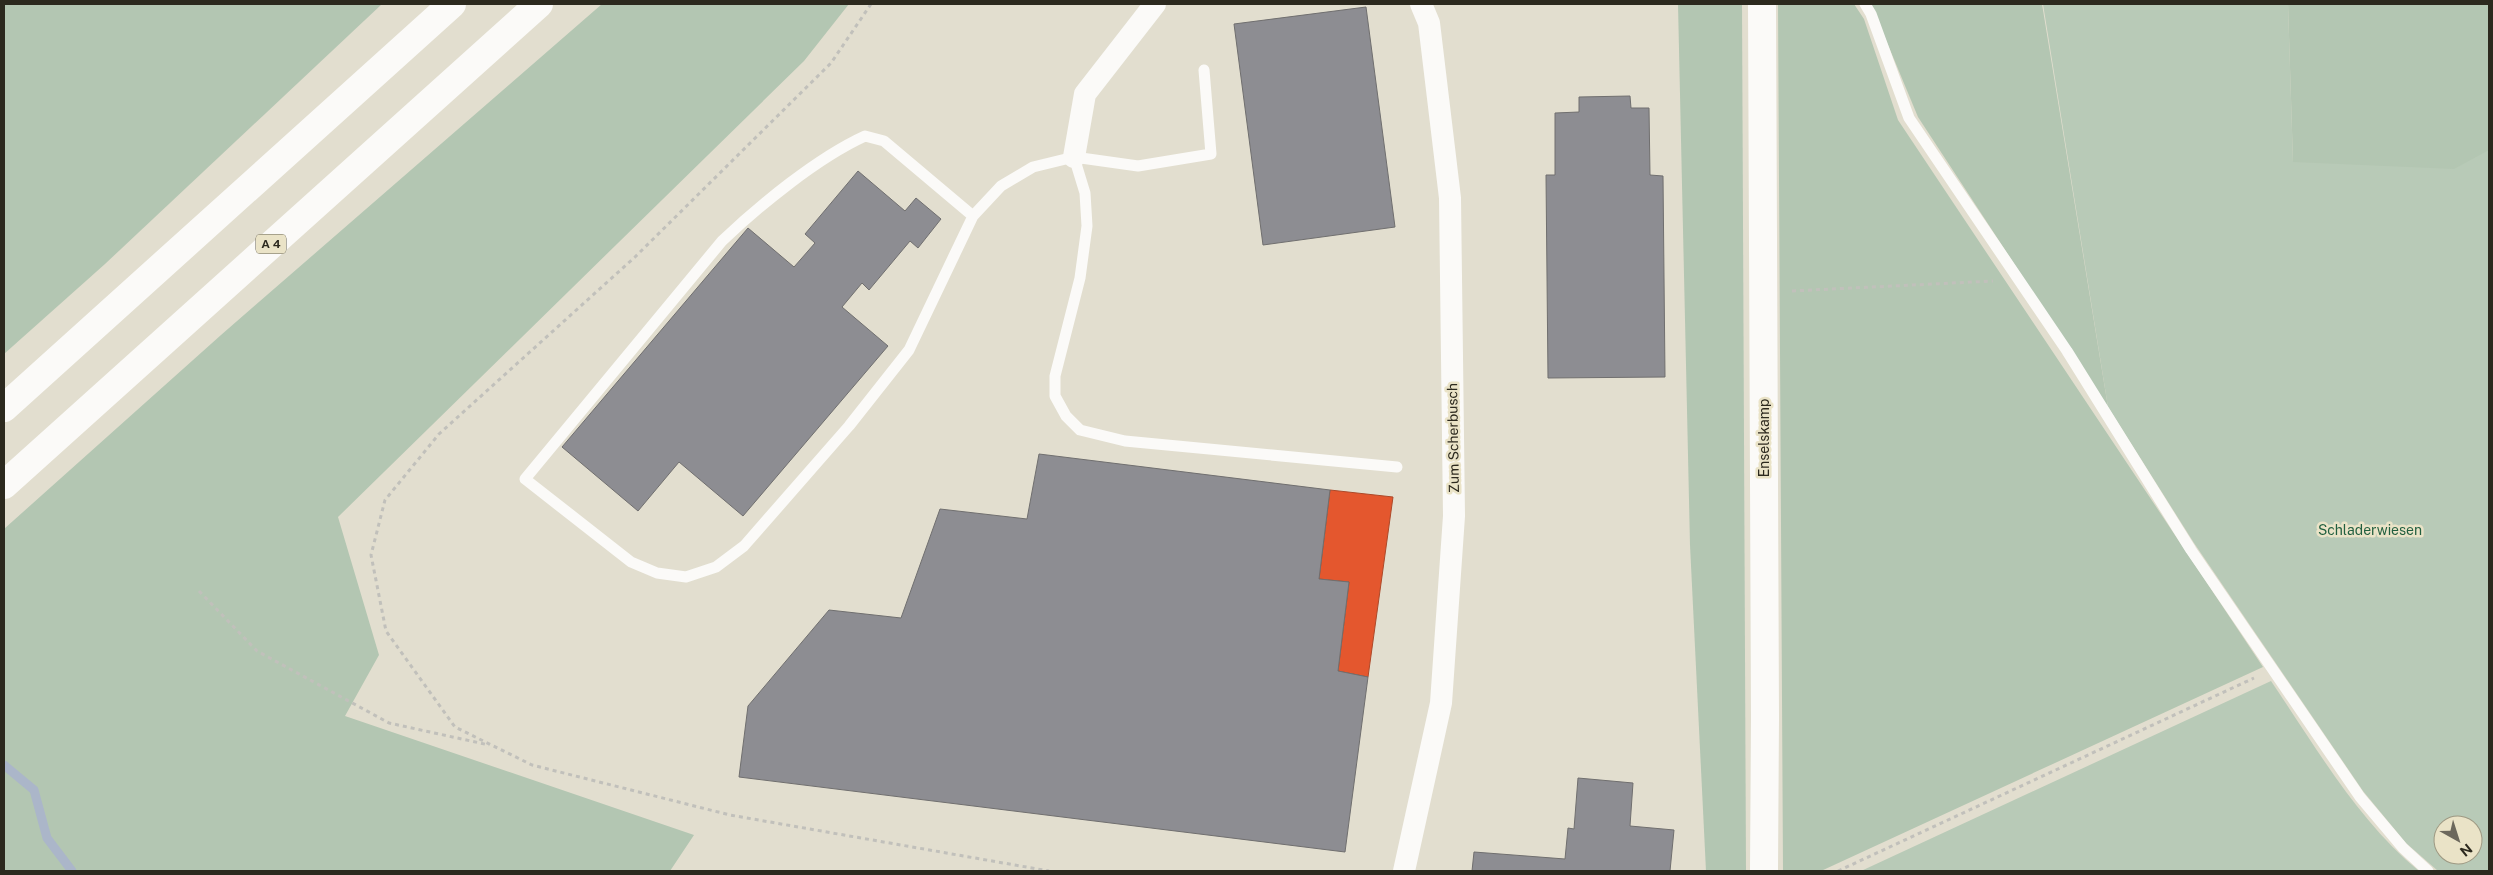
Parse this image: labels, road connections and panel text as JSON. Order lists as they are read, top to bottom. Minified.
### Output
{"streets":{"main road":["A 4","Enselskamp"],"street":["Zum Scherbusch"]},"parks":["Schladerwiesen"],"north":"bottom right"}
